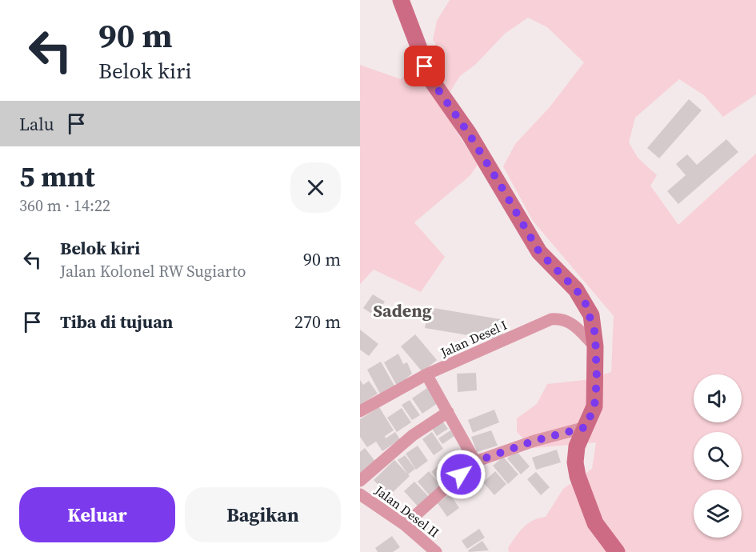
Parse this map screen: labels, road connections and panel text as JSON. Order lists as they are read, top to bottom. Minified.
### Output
{"streets":{"street":["Jalan Desel I","Jalan Desel II"]},"districts":["Sadeng"],"page":{"turn":["90 m","Belok kiri"],"then":"Lalu","heading":["5 mnt","360 m · 14:22"],"list":[{"name":"Belok kiri","note":"Jalan Kolonel RW Sugiarto","value":"90 m"},{"name":"Tiba di tujuan","value":"270 m"}],"buttons":["Keluar","Bagikan"]}}
